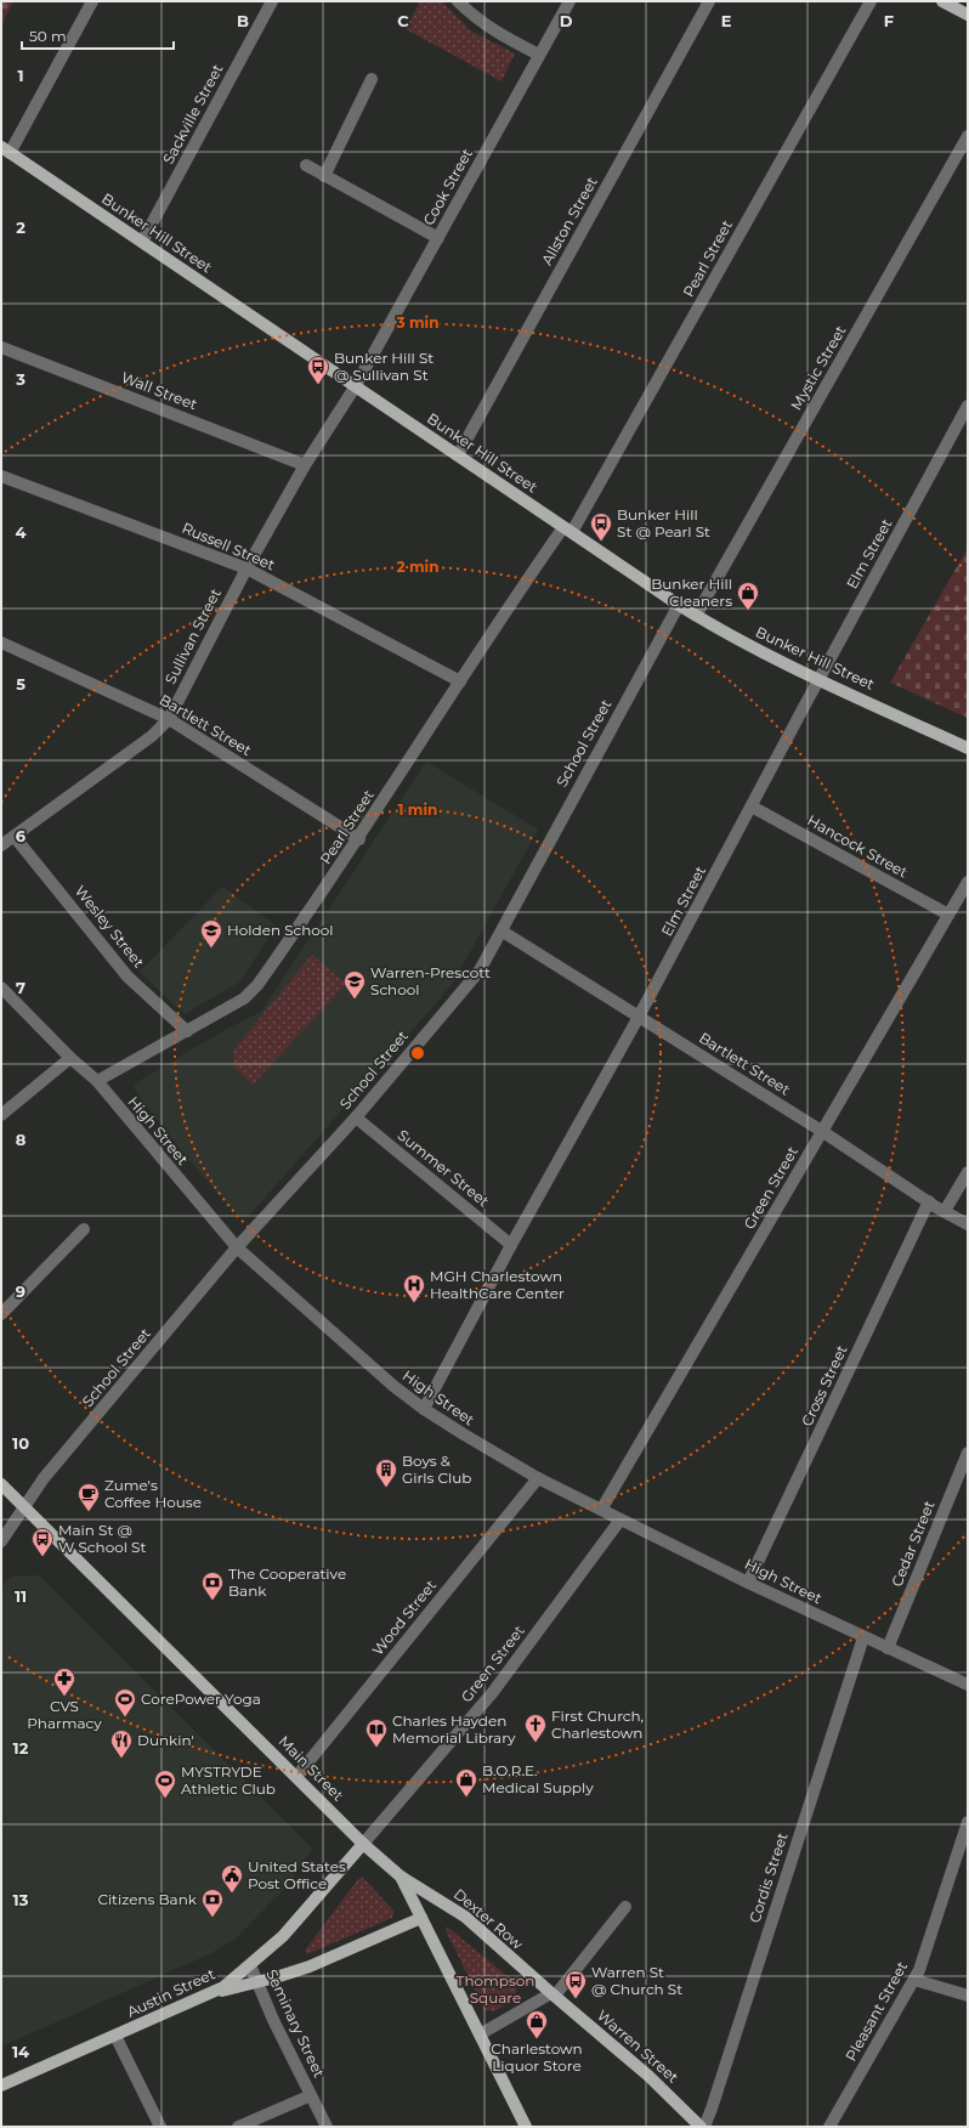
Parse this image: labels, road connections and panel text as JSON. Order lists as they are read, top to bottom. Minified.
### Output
{"streets":{"main road":["Bunker Hill Street","Main Street","Dexter Row","Austin Street","Warren Street"],"street":["Sackville Street","Cook Street","Allston Street","Pearl Street","Mystic Street","Wall Street","Russell Street","Elm Street","Sullivan Street","Bartlett Street","School Street","Hancock Street","Wesley Street","High Street","Summer Street","Green Street","Cross Street","Cedar Street","Wood Street","Cordis Street","Pleasant Street","Seminary Street"]},"crossings":[["Sackville Street","Bunker Hill Street"],["Cook Street","Bunker Hill Street"],["Cook Street","Sullivan Street"],["Allston Street","Bunker Hill Street"],["Bunker Hill Street","Pearl Street"],["Bunker Hill Street","Mystic Street"],["Bunker Hill Street","Elm Street"],["Bunker Hill Street","Sullivan Street"],["Bunker Hill Street","School Street"],["Pearl Street","Russell Street"],["Pearl Street","Bartlett Street"],["Pearl Street","Wesley Street"],["Pearl Street","High Street"],["Wall Street","Sullivan Street"],["Russell Street","Sullivan Street"],["Elm Street","Bartlett Street"],["Elm Street","Hancock Street"],["Elm Street","High Street"],["Elm Street","Summer Street"],["Sullivan Street","Bartlett Street"],["Sullivan Street","Wesley Street"],["Bartlett Street","School Street"],["Bartlett Street","Green Street"],["Bartlett Street","Cross Street"],["School Street","High Street"],["School Street","Summer Street"],["School Street","Main Street"],["Hancock Street","Green Street"],["High Street","Green Street"],["High Street","Cross Street"],["High Street","Cedar Street"],["High Street","Wood Street"],["High Street","Cordis Street"],["Green Street","Main Street"],["Green Street","Austin Street"],["Wood Street","Main Street"],["Main Street","Dexter Row"],["Main Street","Austin Street"],["Cordis Street","Warren Street"],["Dexter Row","Warren Street"],["Austin Street","Seminary Street"]],"parks":["Thompson Square"],"places":{"bus stop":["Bunker Hill St @ Sullivan St","Bunker Hill St @ Pearl St","Main St @ W School St","Warren St @ Church St"],"shop":["Bunker Hill Cleaners","B.O.R.E. Medical Supply","Charlestown Liquor Store"],"school or university":["Holden School","Warren-Prescott School"],"hospital":["MGH Charlestown HealthCare Center"],"building":["Boys & Girls Club"],"cafe":["Zume's Coffee House"],"bank":["The Cooperative Bank","Citizens Bank"],"pharmacy":["CVS Pharmacy"],"sports":["CorePower Yoga","MYSTRYDE Athletic Club"],"church":["First Church, Charlestown"],"library":["Charles Hayden Memorial Library"],"restaurant":["Dunkin'"],"public building":["United States Post Office"]},"scale_bar":"50 m","grid":{"columns":["B","C","D","E","F"],"rows":["1","2","3","4","5","6","7","8","9","10","11","12","13","14"]},"rings":["3 min","2 min","1 min"]}
